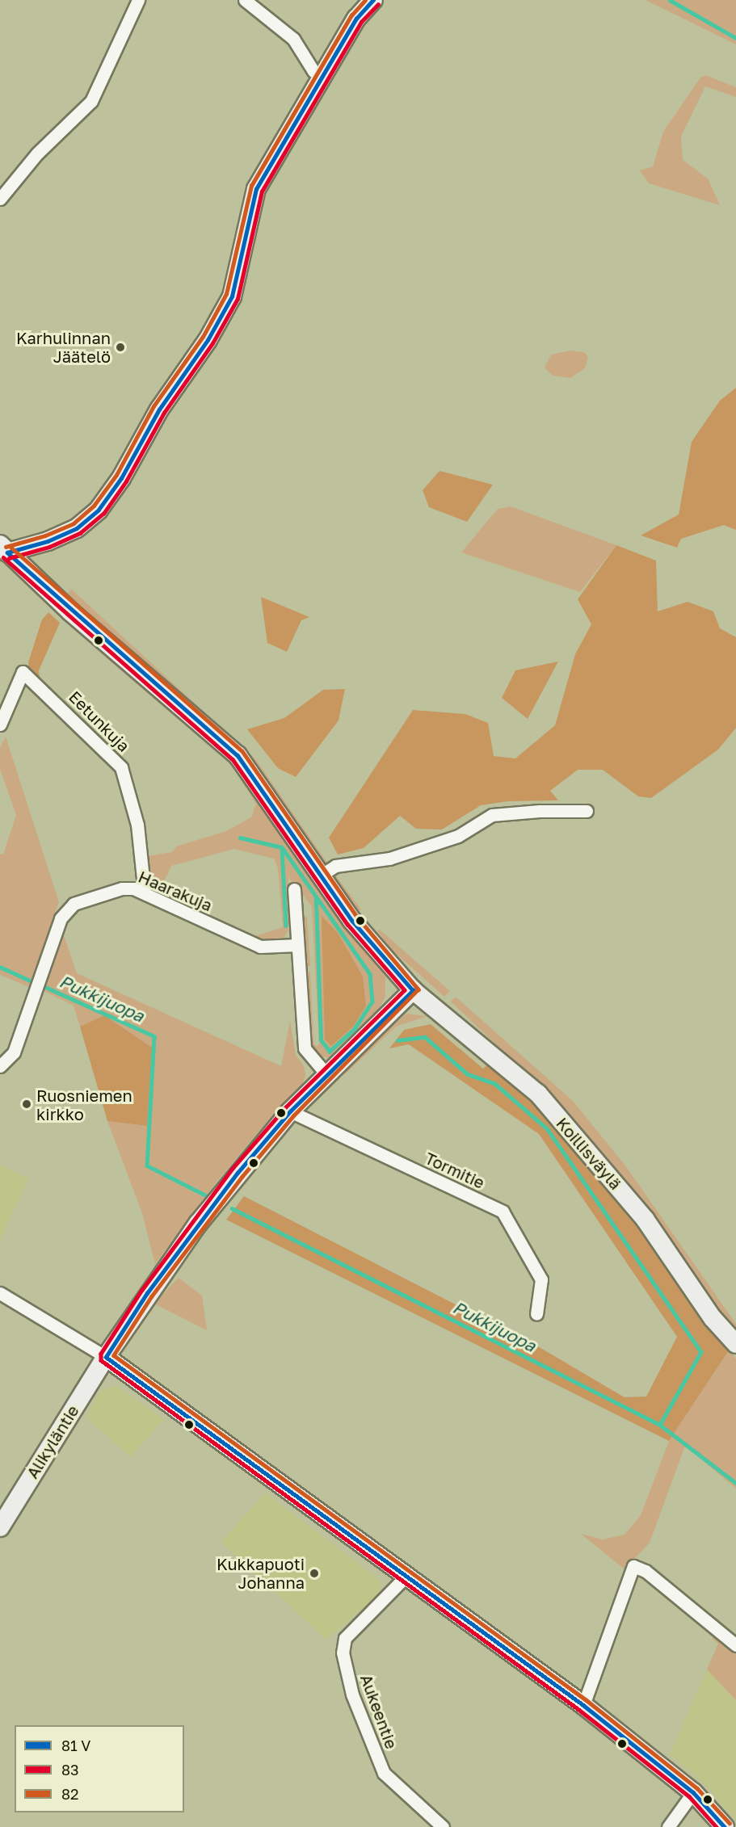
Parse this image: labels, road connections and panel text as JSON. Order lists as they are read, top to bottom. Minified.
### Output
{"streets":{"street":["Eetunkuja","Haarakuja","Koillisväylä","Tormitie","Alikyläntie","Aukeentie"]},"crossings":[["Eetunkuja","Haarakuja"],["Koillisväylä","Alikyläntie"],["Tormitie","Alikyläntie"]],"water":["Pukkijuopa"],"places":["Karhulinnan Jäätelö","Ruosniemen kirkko","Kukkapuoti Johanna"],"lines":["transit line 82","transit line 83"],"legend":["81 V","83","82"]}
